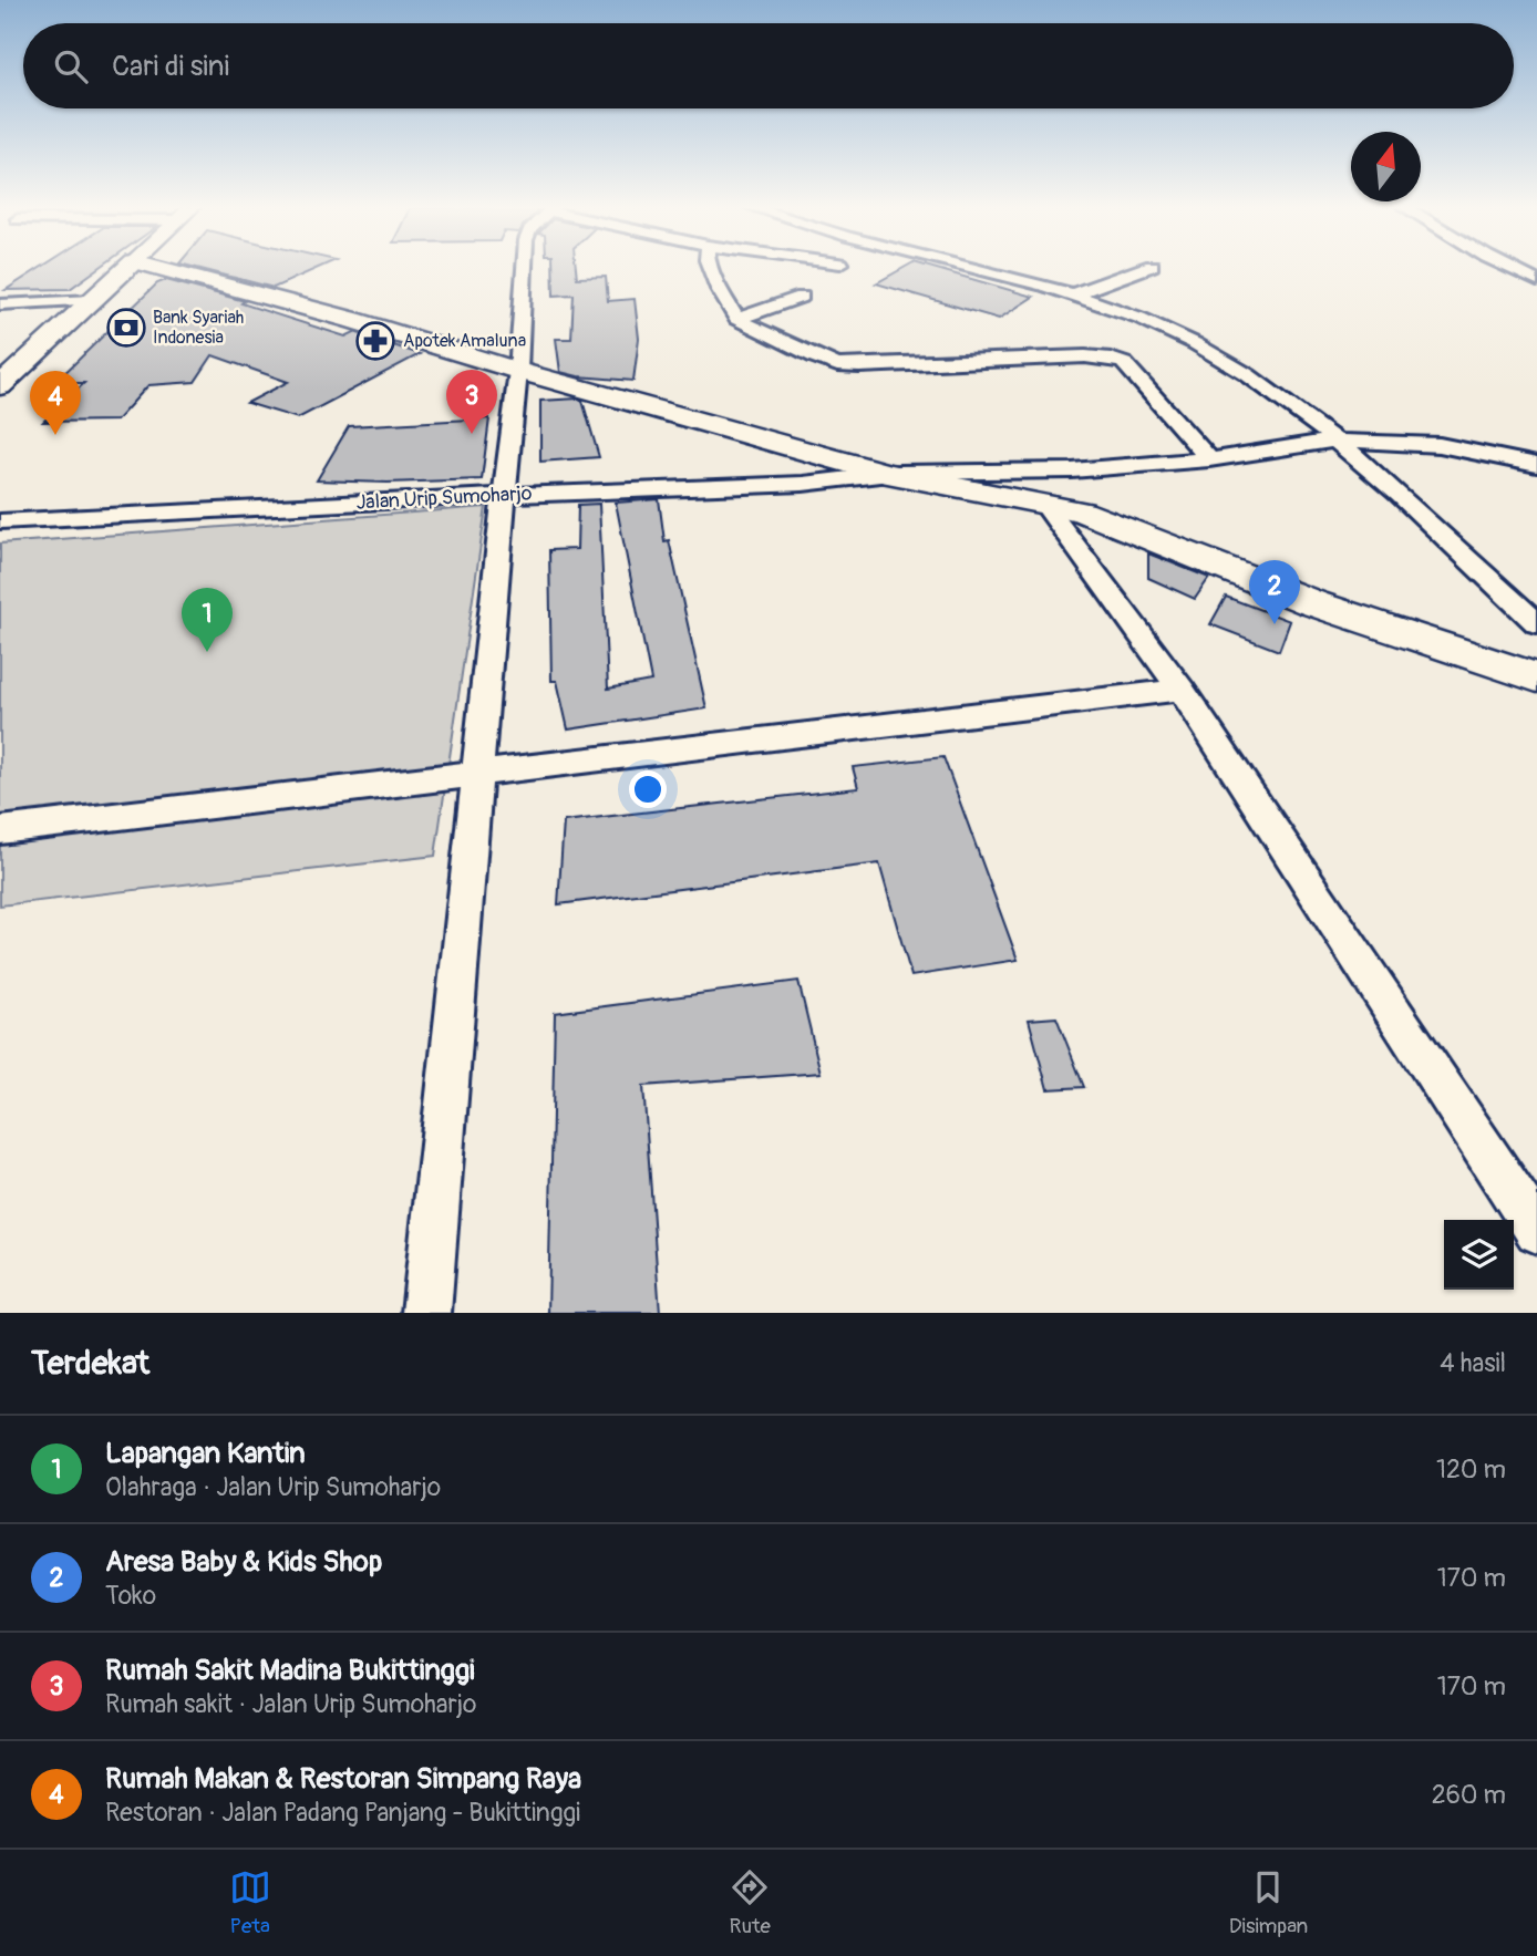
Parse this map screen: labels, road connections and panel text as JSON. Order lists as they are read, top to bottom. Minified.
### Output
{"streets":{"street":["Jalan Urip Sumoharjo"]},"places":{"bank":["Bank Syariah Indonesia"],"pharmacy":["Apotek Amaluna"]},"north":"top","page":{"search":"Cari di sini","pins":["3","4","2","1"],"heading":["Terdekat","4 hasil"],"list":[{"mark":"1","name":"Lapangan Kantin","note":"Olahraga · Jalan Urip Sumoharjo","value":"120 m"},{"mark":"2","name":"Aresa Baby & Kids Shop","note":"Toko","value":"170 m"},{"mark":"3","name":"Rumah Sakit Madina Bukittinggi","note":"Rumah sakit · Jalan Urip Sumoharjo","value":"170 m"},{"mark":"4","name":"Rumah Makan & Restoran Simpang Raya","note":"Restoran · Jalan Padang Panjang - Bukittinggi","value":"260 m"}],"nav":["Peta","Rute","Disimpan"]}}
